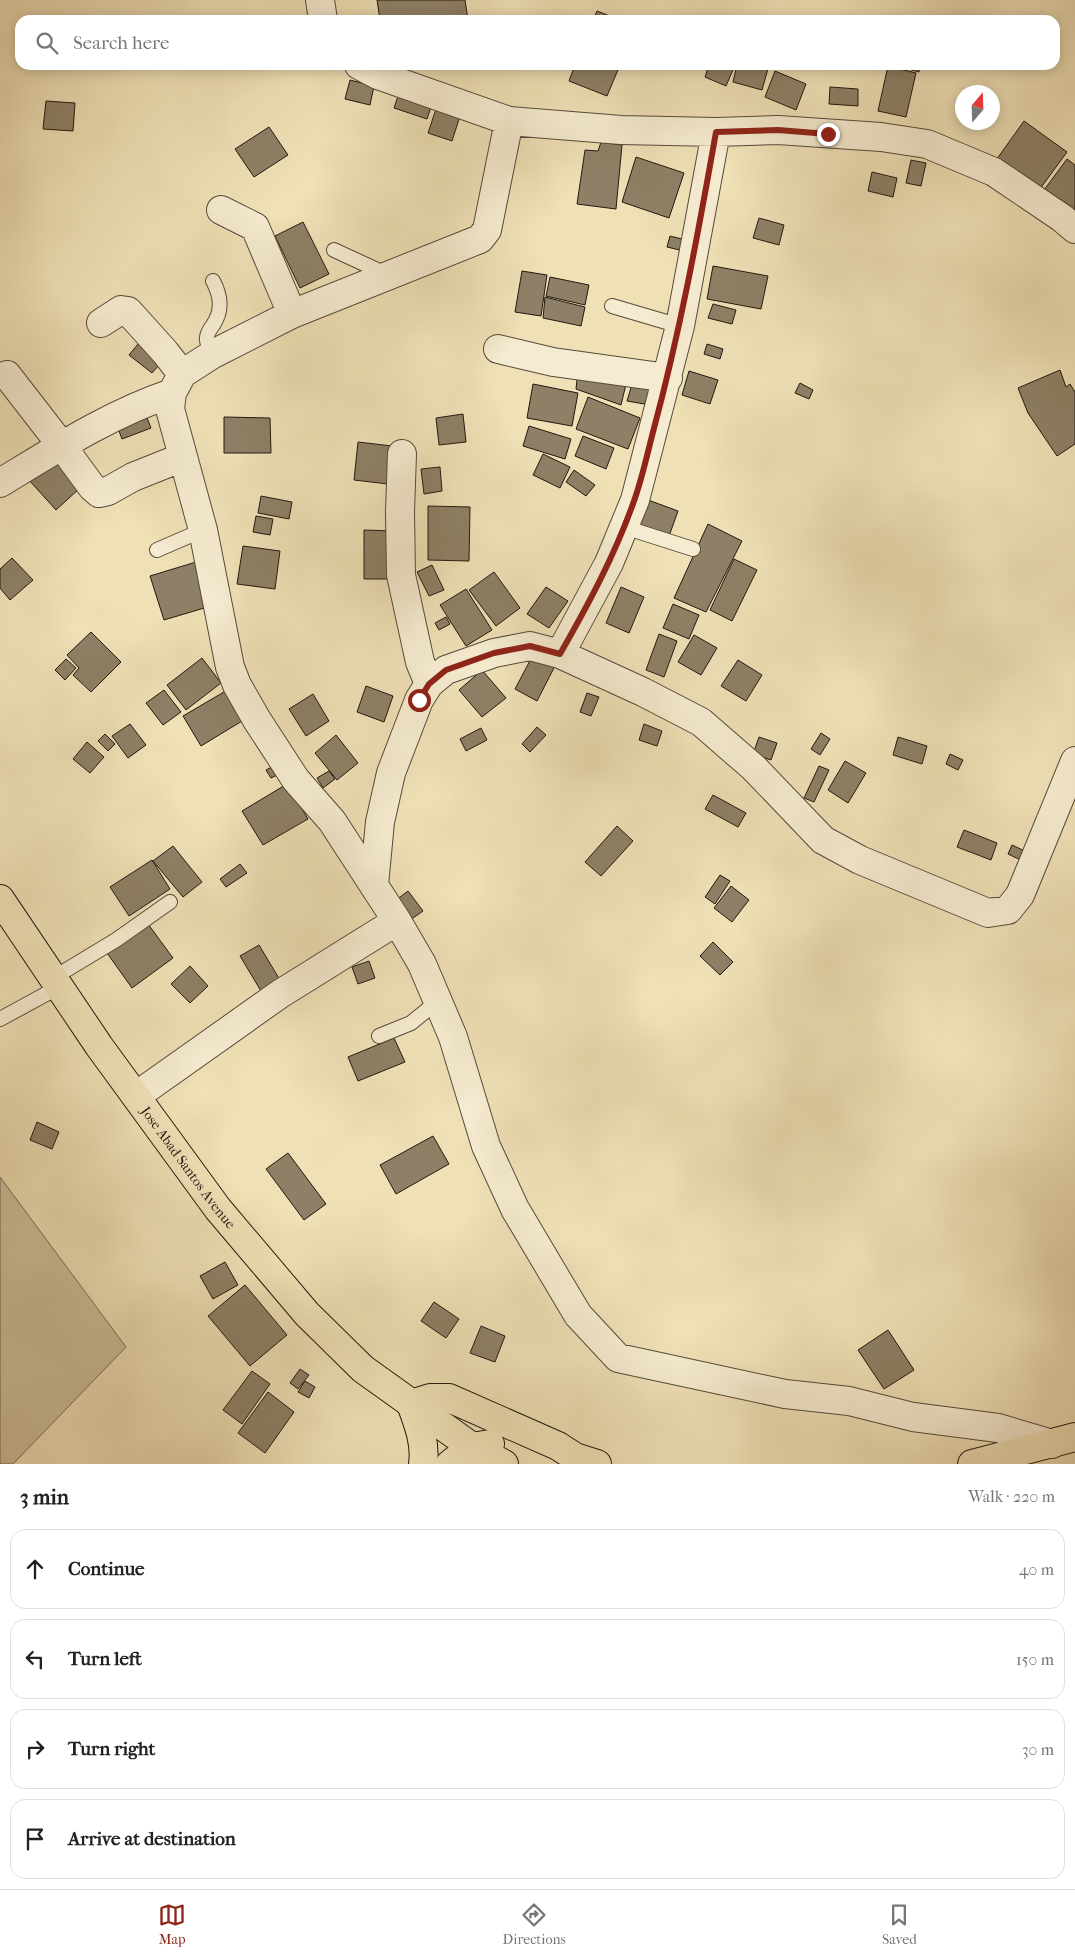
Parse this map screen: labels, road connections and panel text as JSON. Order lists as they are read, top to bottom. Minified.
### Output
{"streets":{"highway":["Jose Abad Santos Avenue"]},"north":"top","page":{"search":"Search here","heading":["3 min","Walk · 220 m"],"list":[["Continue","40 m"],["Turn left","150 m"],["Turn right","30 m"],"Arrive at destination"],"nav":["Map","Directions","Saved"]}}
